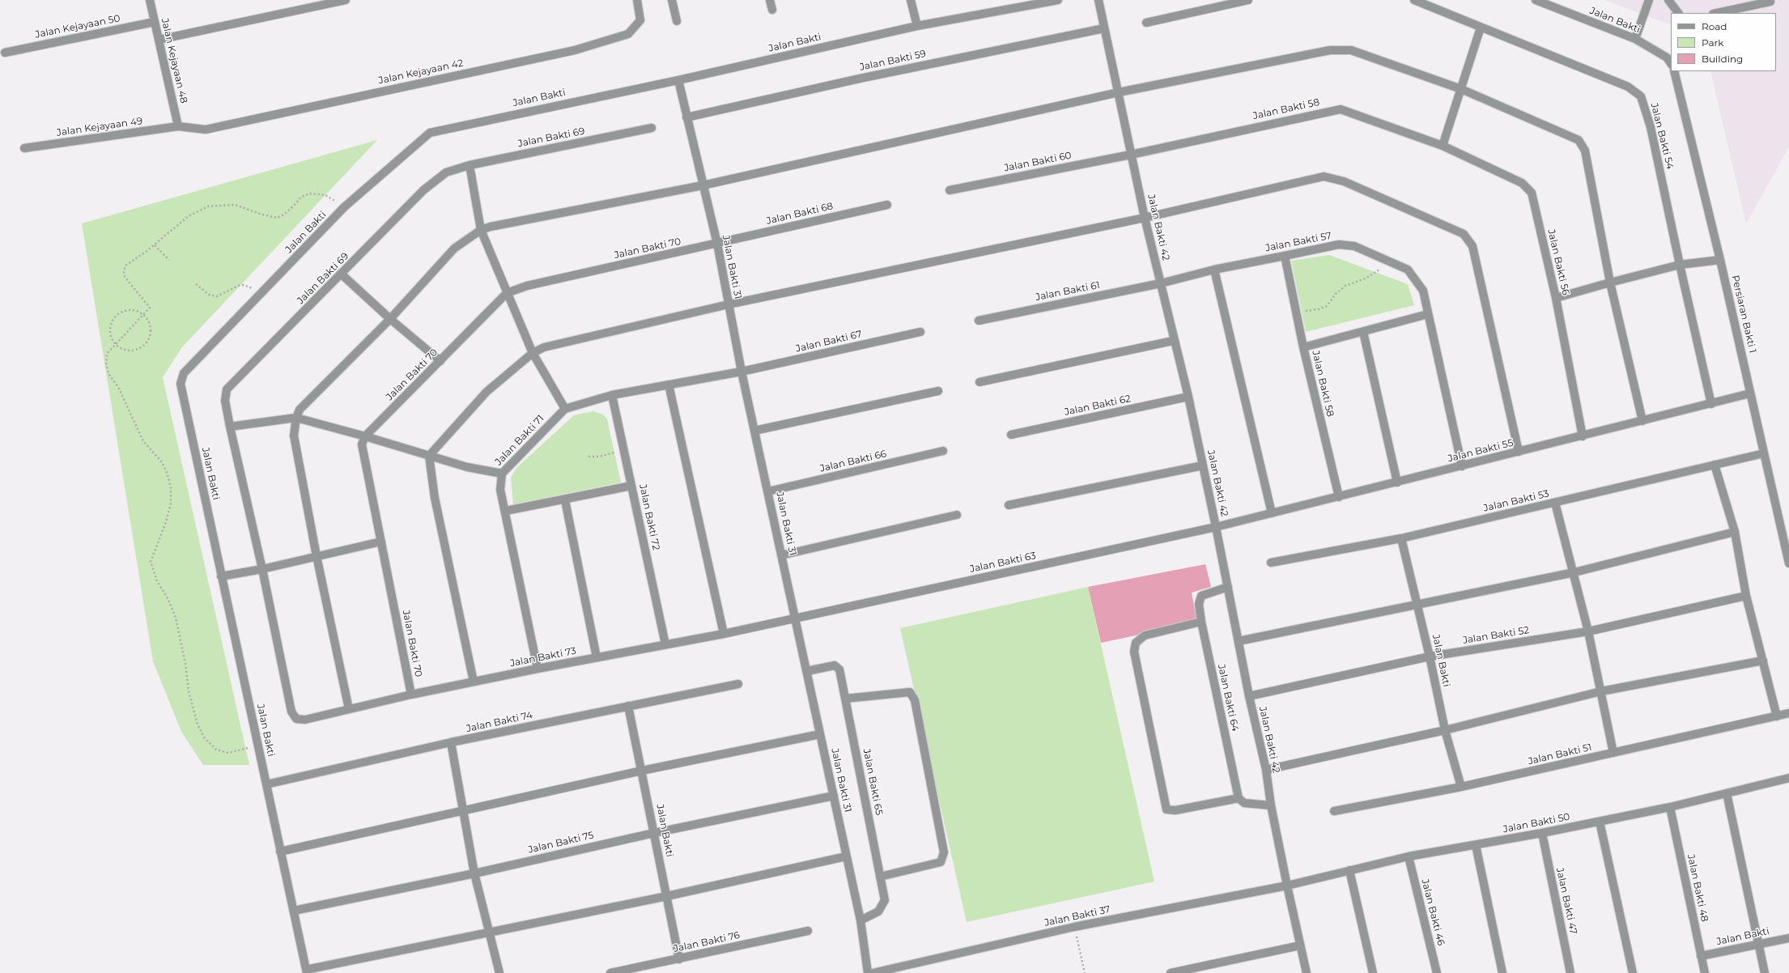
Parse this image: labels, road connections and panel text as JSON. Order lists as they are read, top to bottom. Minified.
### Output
{"streets":{"street":["Jalan Bakti","Jalan Kejayaan 50","Jalan Kejayaan 48","Jalan Bakti 59","Jalan Kejayaan 42","Jalan Bakti 58","Jalan Kejayaan 49","Jalan Bakti 54","Jalan Bakti 69","Jalan Bakti 60","Jalan Bakti 68","Jalan Bakti 42","Jalan Bakti 57","Jalan Bakti 70","Jalan Bakti 56","Jalan Bakti 31","Jalan Bakti 61","Persiaran Bakti 1","Jalan Bakti 67","Jalan Bakti 62","Jalan Bakti 71","Jalan Bakti 55","Jalan Bakti 66","Jalan Bakti 53","Jalan Bakti 72","Jalan Bakti 63","Jalan Bakti 52","Jalan Bakti 73","Jalan Bakti 64","Jalan Bakti 74","Jalan Bakti 51","Jalan Bakti 65","Jalan Bakti 50","Jalan Bakti 75","Jalan Bakti 48","Jalan Bakti 47","Jalan Bakti 46","Jalan Bakti 37","Jalan Bakti 76"]},"crossings":[["Jalan Bakti","Jalan Bakti 31"],["Jalan Bakti","Jalan Bakti 53"],["Jalan Bakti","Jalan Bakti 52"],["Jalan Bakti","Jalan Bakti 74"],["Jalan Bakti","Jalan Bakti 51"],["Jalan Bakti","Jalan Bakti 75"],["Jalan Bakti","Jalan Bakti 48"],["Jalan Bakti","Jalan Bakti 76"],["Jalan Kejayaan 50","Jalan Kejayaan 48"],["Jalan Kejayaan 48","Jalan Kejayaan 42"],["Jalan Kejayaan 48","Jalan Kejayaan 49"],["Jalan Bakti 59","Jalan Bakti 42"],["Jalan Bakti 59","Jalan Bakti 31"],["Jalan Kejayaan 42","Jalan Kejayaan 49"],["Jalan Bakti 58","Jalan Bakti 60"],["Jalan Bakti 58","Jalan Bakti 42"],["Jalan Bakti 58","Jalan Bakti 57"],["Jalan Bakti 58","Jalan Bakti 56"],["Jalan Bakti 58","Jalan Bakti 55"],["Jalan Bakti 54","Jalan Bakti 55"],["Jalan Bakti 69","Jalan Bakti 73"],["Jalan Bakti 60","Jalan Bakti 42"],["Jalan Bakti 68","Jalan Bakti 70"],["Jalan Bakti 68","Jalan Bakti 31"],["Jalan Bakti 42","Jalan Bakti 57"],["Jalan Bakti 42","Jalan Bakti 61"],["Jalan Bakti 42","Jalan Bakti 62"],["Jalan Bakti 42","Jalan Bakti 55"],["Jalan Bakti 42","Jalan Bakti 63"],["Jalan Bakti 42","Jalan Bakti 52"],["Jalan Bakti 42","Jalan Bakti 64"],["Jalan Bakti 42","Jalan Bakti 50"],["Jalan Bakti 42","Jalan Bakti 37"],["Jalan Bakti 57","Jalan Bakti 61"],["Jalan Bakti 57","Jalan Bakti 55"],["Jalan Bakti 70","Jalan Bakti 31"],["Jalan Bakti 70","Jalan Bakti 73"],["Jalan Bakti 56","Jalan Bakti 55"],["Jalan Bakti 31","Jalan Bakti 67"],["Jalan Bakti 31","Jalan Bakti 66"],["Jalan Bakti 31","Jalan Bakti 63"],["Jalan Bakti 31","Jalan Bakti 73"],["Jalan Bakti 31","Jalan Bakti 65"],["Jalan Bakti 31","Jalan Bakti 75"],["Persiaran Bakti 1","Jalan Bakti 55"],["Persiaran Bakti 1","Jalan Bakti 53"],["Jalan Bakti 71","Jalan Bakti 73"],["Jalan Bakti 55","Jalan Bakti 63"],["Jalan Bakti 72","Jalan Bakti 73"],["Jalan Bakti 63","Jalan Bakti 73"],["Jalan Bakti 50","Jalan Bakti 48"],["Jalan Bakti 50","Jalan Bakti 47"],["Jalan Bakti 50","Jalan Bakti 46"],["Jalan Bakti 50","Jalan Bakti 37"]],"legend":["Road","Park","Building"]}
